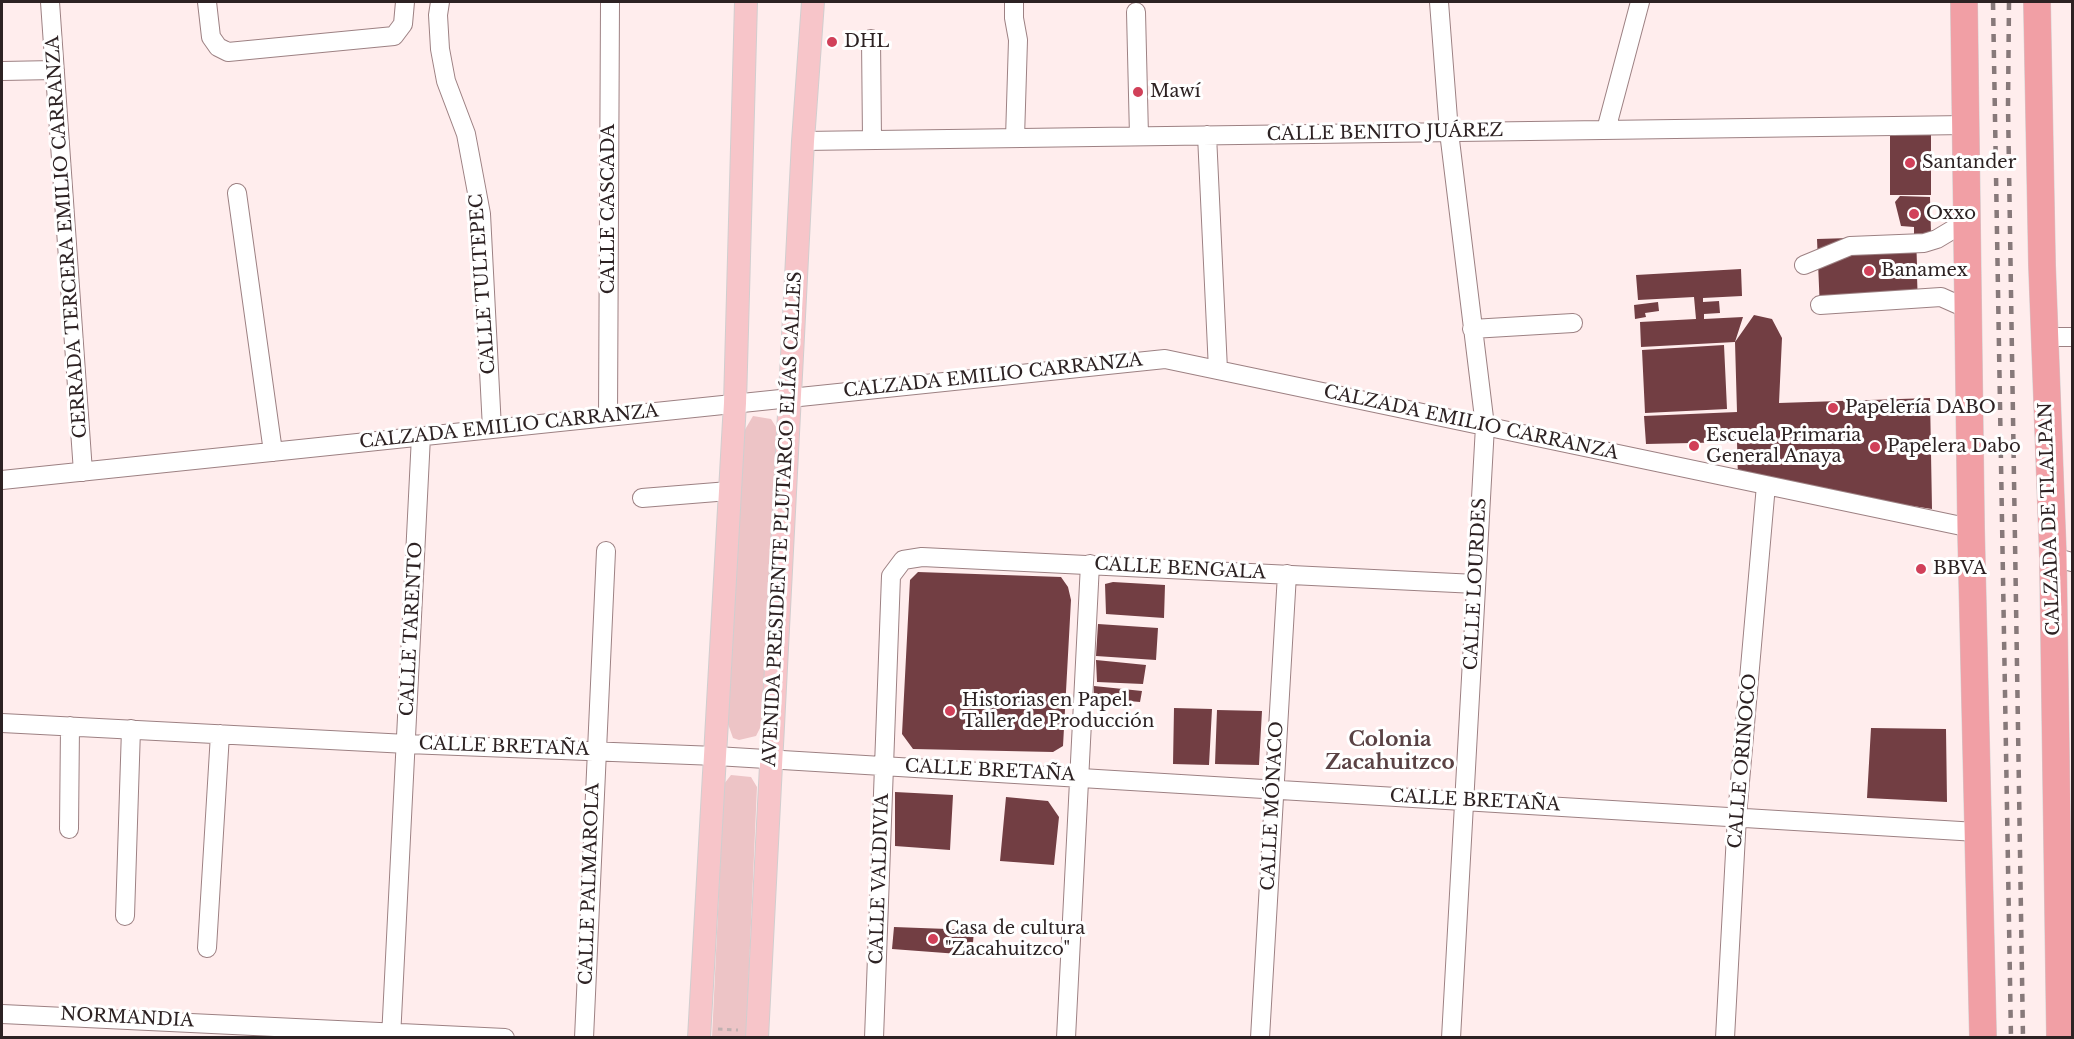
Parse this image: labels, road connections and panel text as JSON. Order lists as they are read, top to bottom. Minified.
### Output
{"streets":{"highway":["CALZADA DE TLALPAN"],"main road":["AVENIDA PRESIDENTE PLUTARCO ELÍAS CALLES"],"street":["CALLE BENITO JUÁREZ","CALLE CASCADA","CERRADA TERCERA EMILIO CARRANZA","CALLE TULTEPEC","CALZADA EMILIO CARRANZA","CALLE BENGALA","CALLE LOURDES","CALLE TARENTO","CALLE BRETAÑA","CALLE ORINOCO","CALLE MÓNACO","CALLE VALDIVIA","CALLE PALMAROLA","NORMANDIA"]},"crossings":[["CALLE BENITO JUÁREZ","AVENIDA PRESIDENTE PLUTARCO ELÍAS CALLES"],["CALLE BENITO JUÁREZ","CALLE LOURDES"],["CALLE CASCADA","CALZADA EMILIO CARRANZA"],["CERRADA TERCERA EMILIO CARRANZA","CALZADA EMILIO CARRANZA"],["CALLE TULTEPEC","CALZADA EMILIO CARRANZA"],["CALZADA EMILIO CARRANZA","AVENIDA PRESIDENTE PLUTARCO ELÍAS CALLES"],["CALZADA EMILIO CARRANZA","CALLE LOURDES"],["CALZADA EMILIO CARRANZA","CALLE TARENTO"],["CALZADA EMILIO CARRANZA","CALLE ORINOCO"],["AVENIDA PRESIDENTE PLUTARCO ELÍAS CALLES","CALLE BRETAÑA"],["CALLE BENGALA","CALLE LOURDES"],["CALLE BENGALA","CALLE MÓNACO"],["CALLE BENGALA","CALLE VALDIVIA"],["CALLE LOURDES","CALLE BRETAÑA"],["CALLE TARENTO","CALLE BRETAÑA"],["CALLE TARENTO","NORMANDIA"],["CALLE BRETAÑA","CALLE ORINOCO"],["CALLE BRETAÑA","CALLE MÓNACO"],["CALLE BRETAÑA","CALLE VALDIVIA"],["CALLE BRETAÑA","CALLE PALMAROLA"]],"districts":["Colonia Zacahuitzco"],"places":["DHL","Mawí","Santander","Oxxo","Banamex","Papelería DABO","Escuela Primaria General Anaya","Papelera Dabo","BBVA","Historias en Papel. Taller de Producción","Casa de cultura \"Zacahuitzco\""]}
